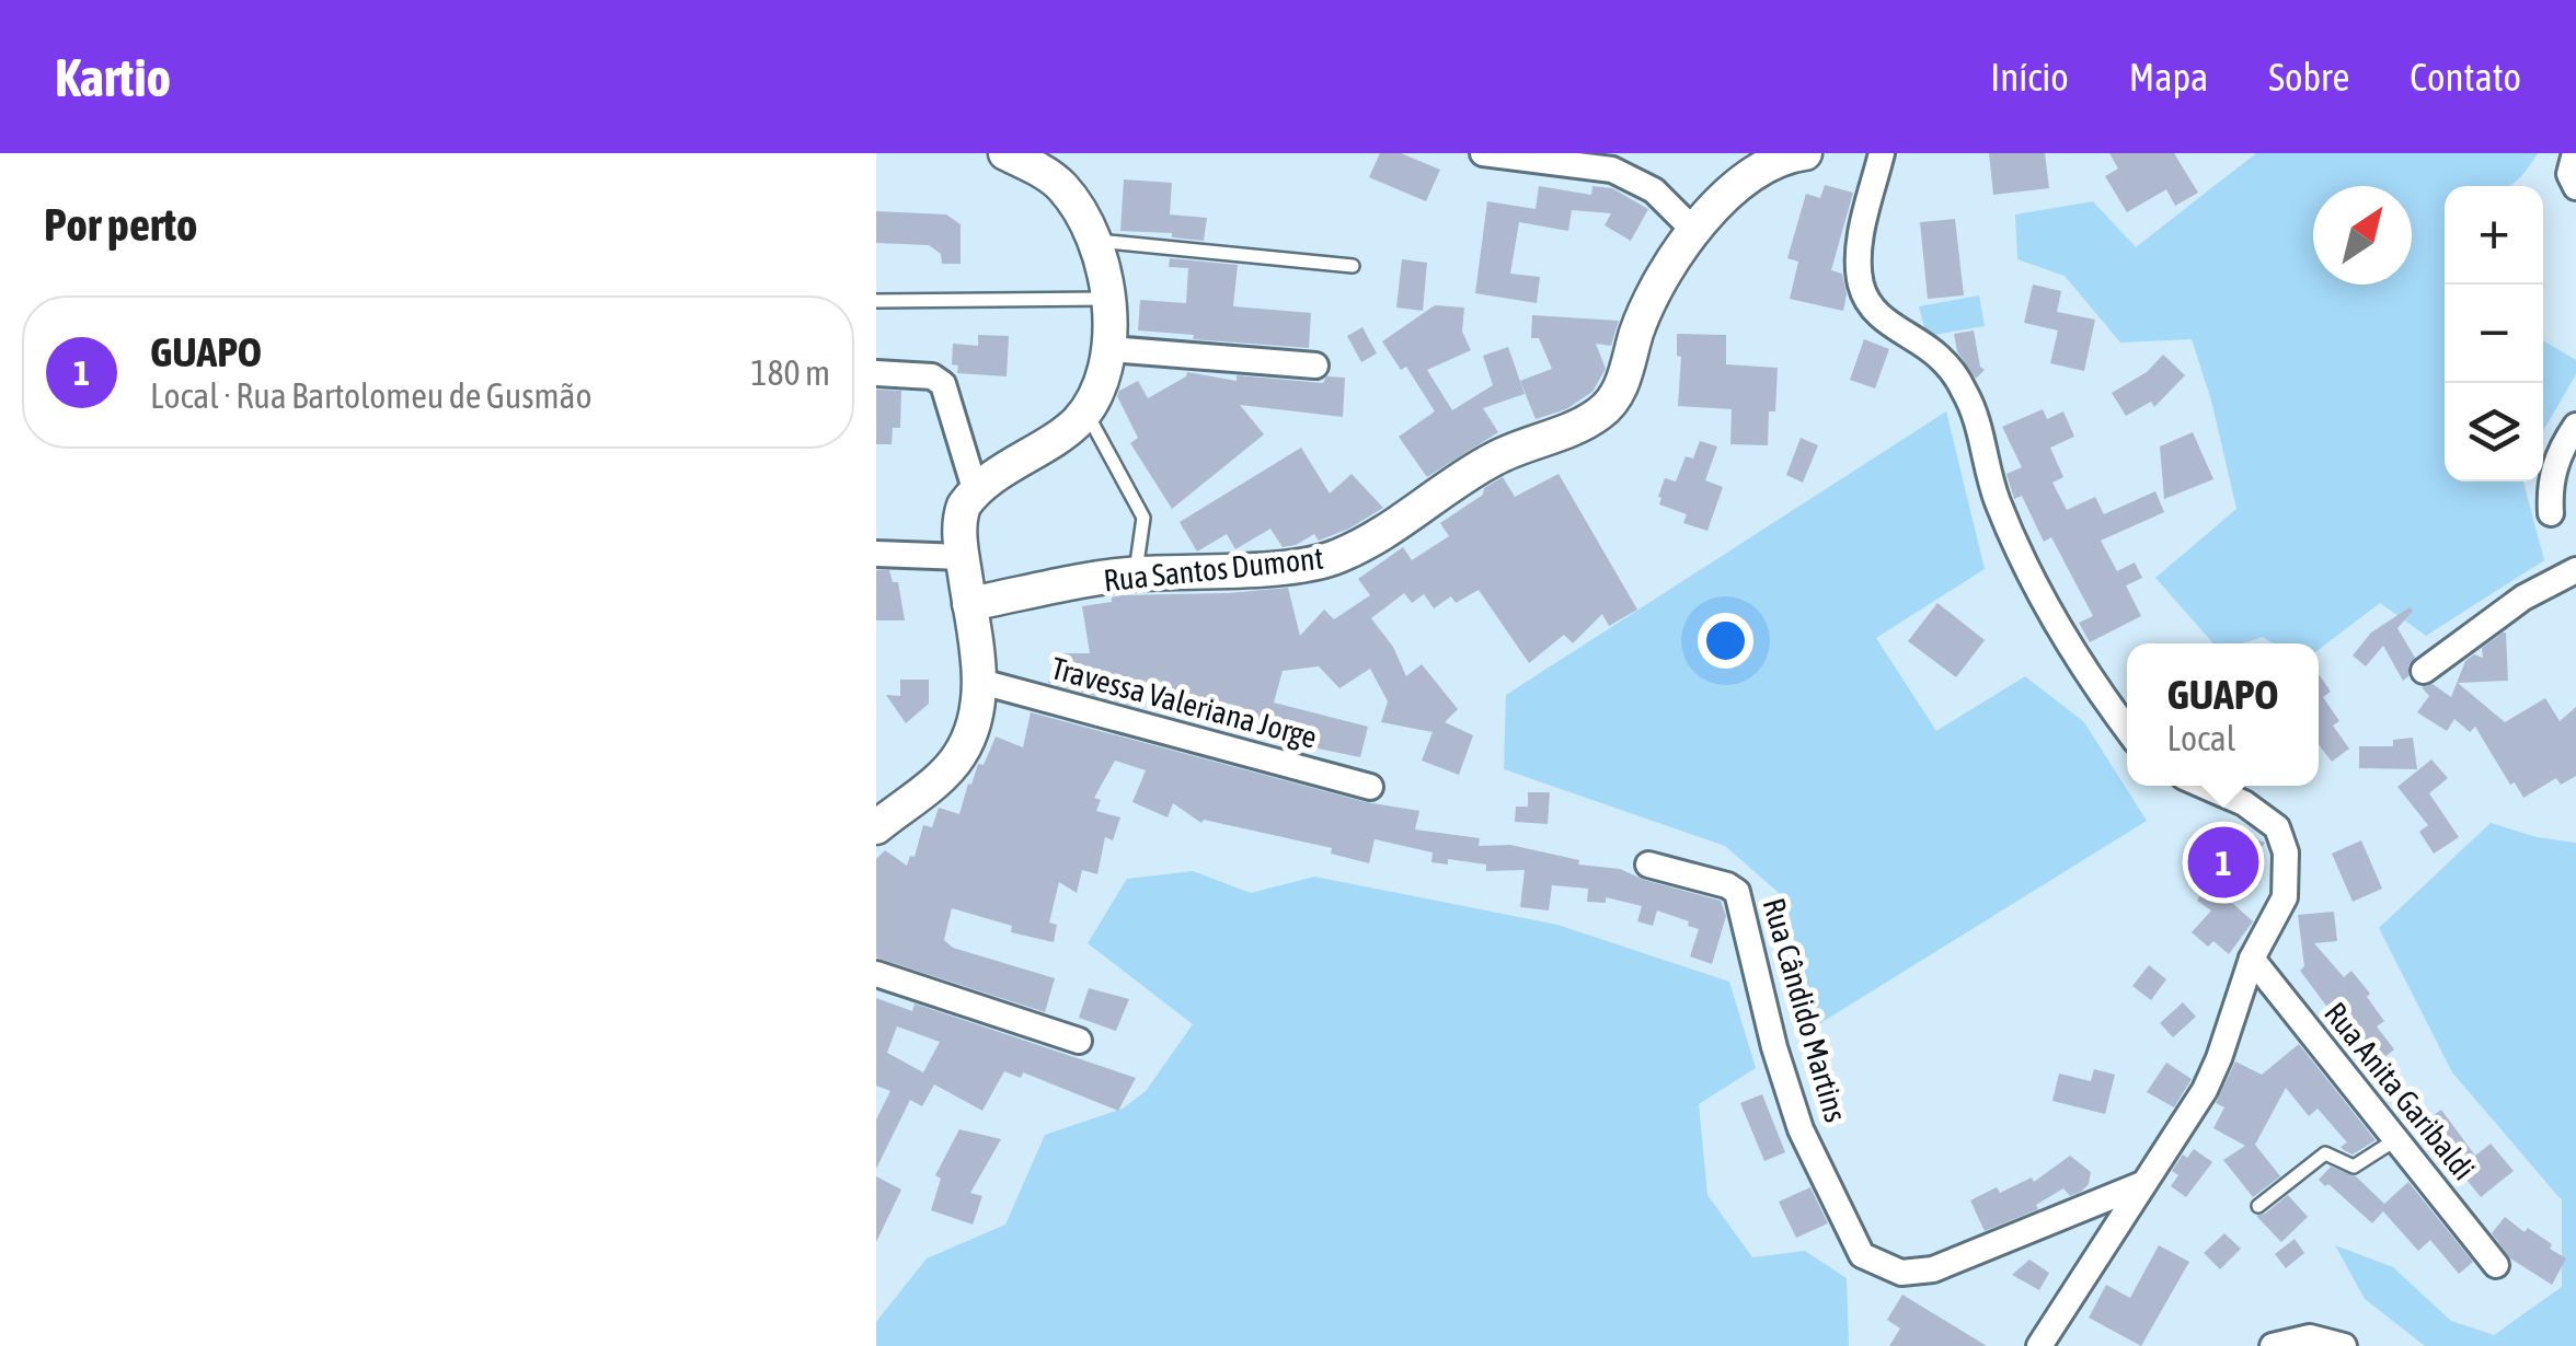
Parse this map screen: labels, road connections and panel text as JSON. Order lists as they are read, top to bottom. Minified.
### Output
{"streets":{"main road":["Rua Santos Dumont"],"street":["Travessa Valeriana Jorge","Rua Cândido Martins","Rua Anita Garibaldi"]},"north":"top right","page":{"header":"Kartio","nav":["Início","Mapa","Sobre","Contato"],"heading":"Por perto","map_buttons":["+","−"],"list":[{"mark":"1","name":"GUAPO","note":"Local · Rua Bartolomeu de Gusmão","value":"180 m"}],"popup":["GUAPO","Local"],"pins":"1"}}
